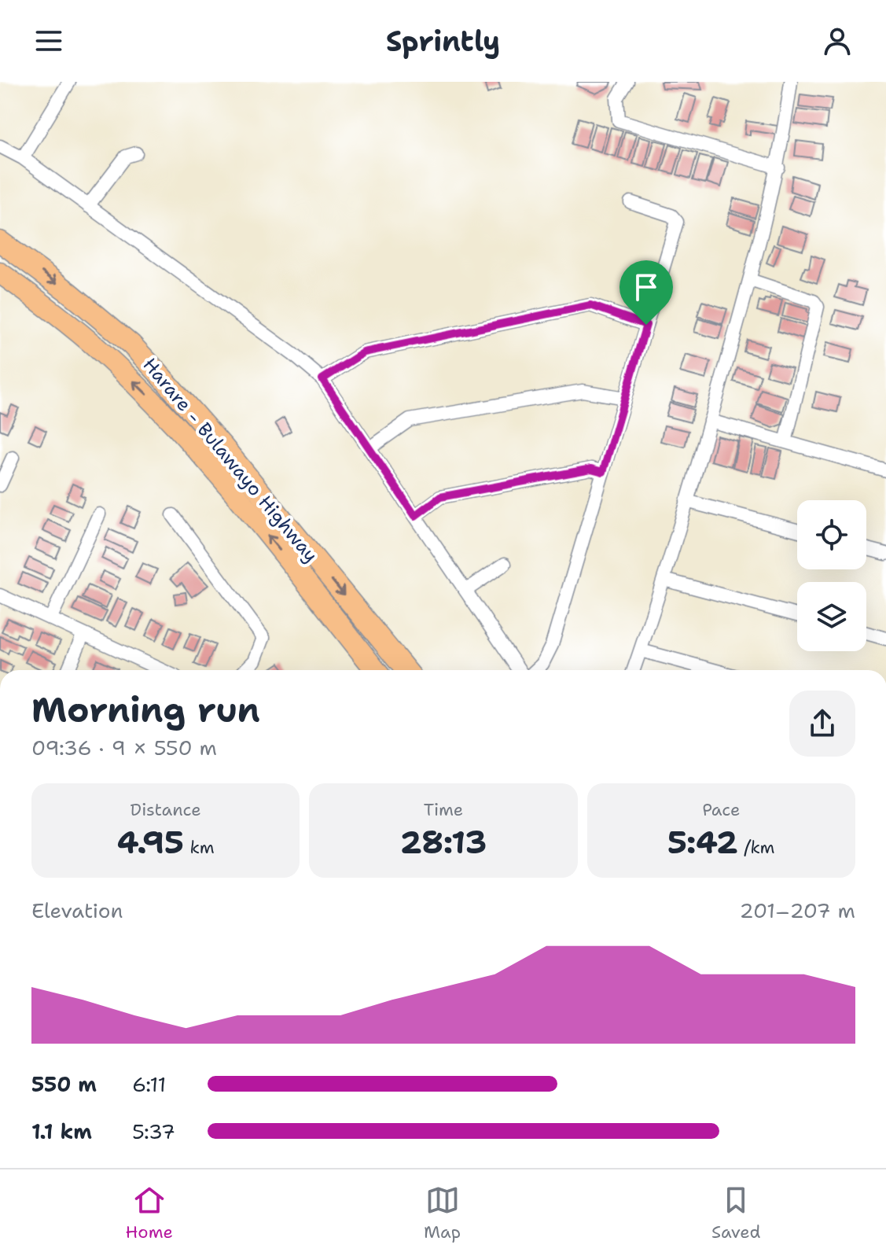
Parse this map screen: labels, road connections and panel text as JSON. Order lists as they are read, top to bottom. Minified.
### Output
{"streets":{"highway":["Harare - Bulawayo Highway"]},"page":{"header":"Sprintly","heading":["Morning run","09:36 · 9 × 550 m"],"stats":[["Distance","4.95 km"],["Time","28:13"],["Pace","5:42 /km"]],"chart":["Elevation","201–207 m"],"list":[{"name":"550 m","note":"6:11"},{"name":"1.1 km","note":"5:37"}],"tabs":["Home","Map","Saved"]}}
